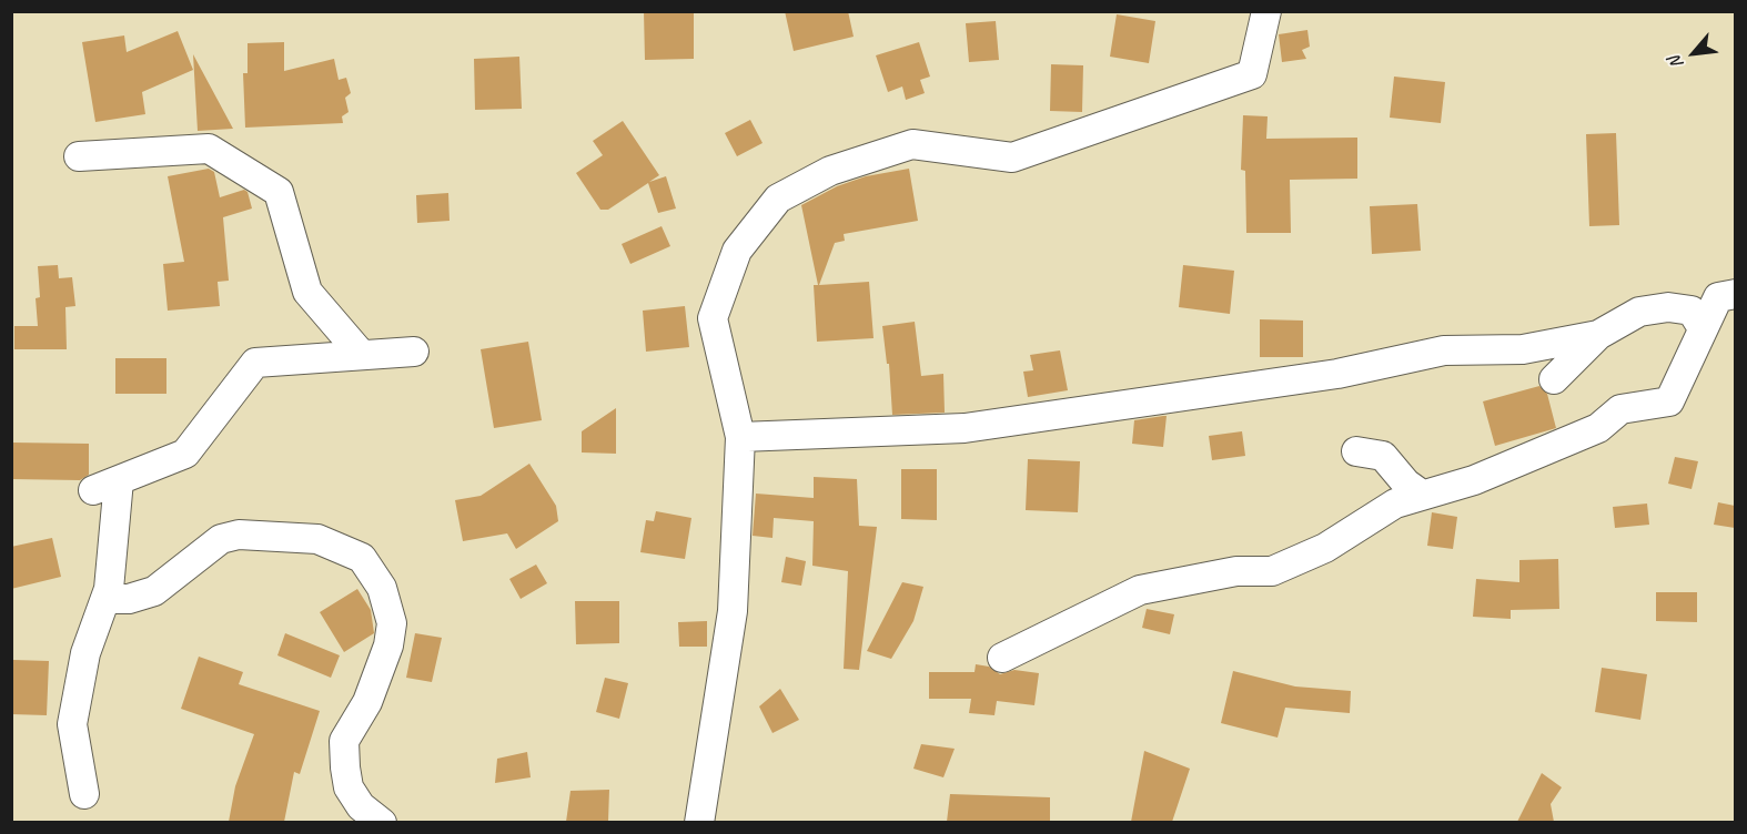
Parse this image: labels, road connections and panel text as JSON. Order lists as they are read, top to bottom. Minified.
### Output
{"north":"bottom left"}
